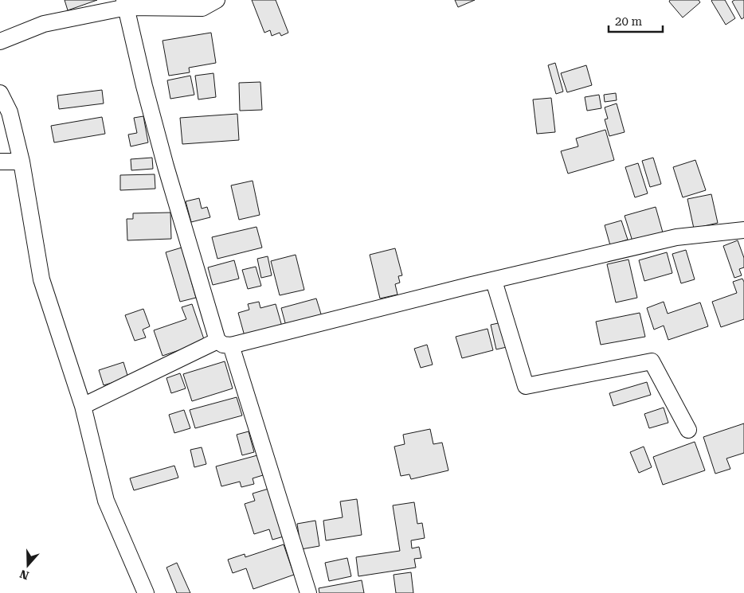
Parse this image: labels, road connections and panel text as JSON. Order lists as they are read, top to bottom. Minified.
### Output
{"scale_bar":"20 m","north":"bottom"}
